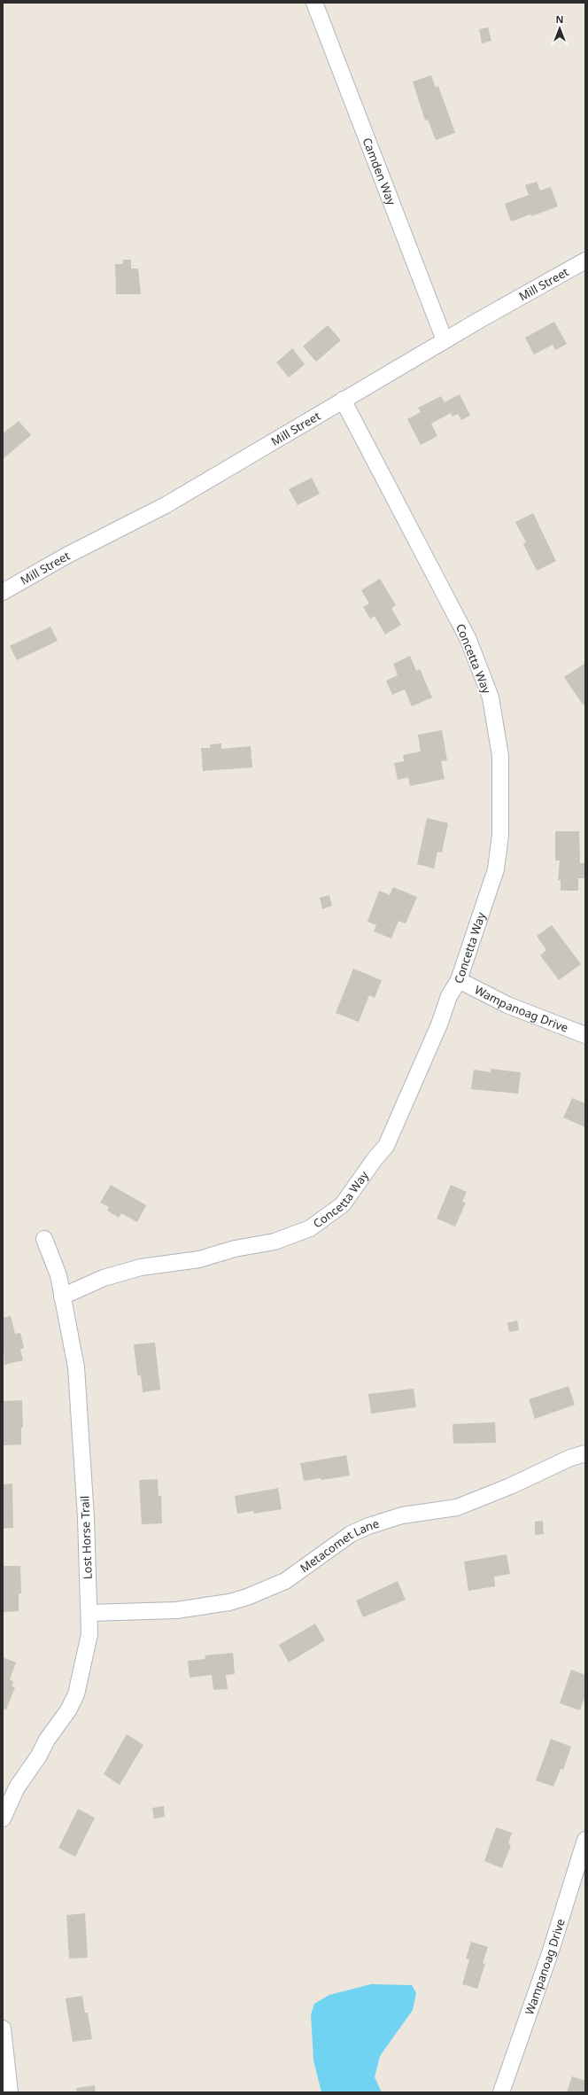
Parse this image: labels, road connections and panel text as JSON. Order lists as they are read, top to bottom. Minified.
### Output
{"streets":{"street":["Camden Way","Mill Street","Concetta Way","Wampanoag Drive","Lost Horse Trail","Metacomet Lane"]},"crossings":[["Camden Way","Mill Street"],["Mill Street","Concetta Way"],["Concetta Way","Wampanoag Drive"],["Concetta Way","Lost Horse Trail"],["Lost Horse Trail","Metacomet Lane"]],"north":"top"}
